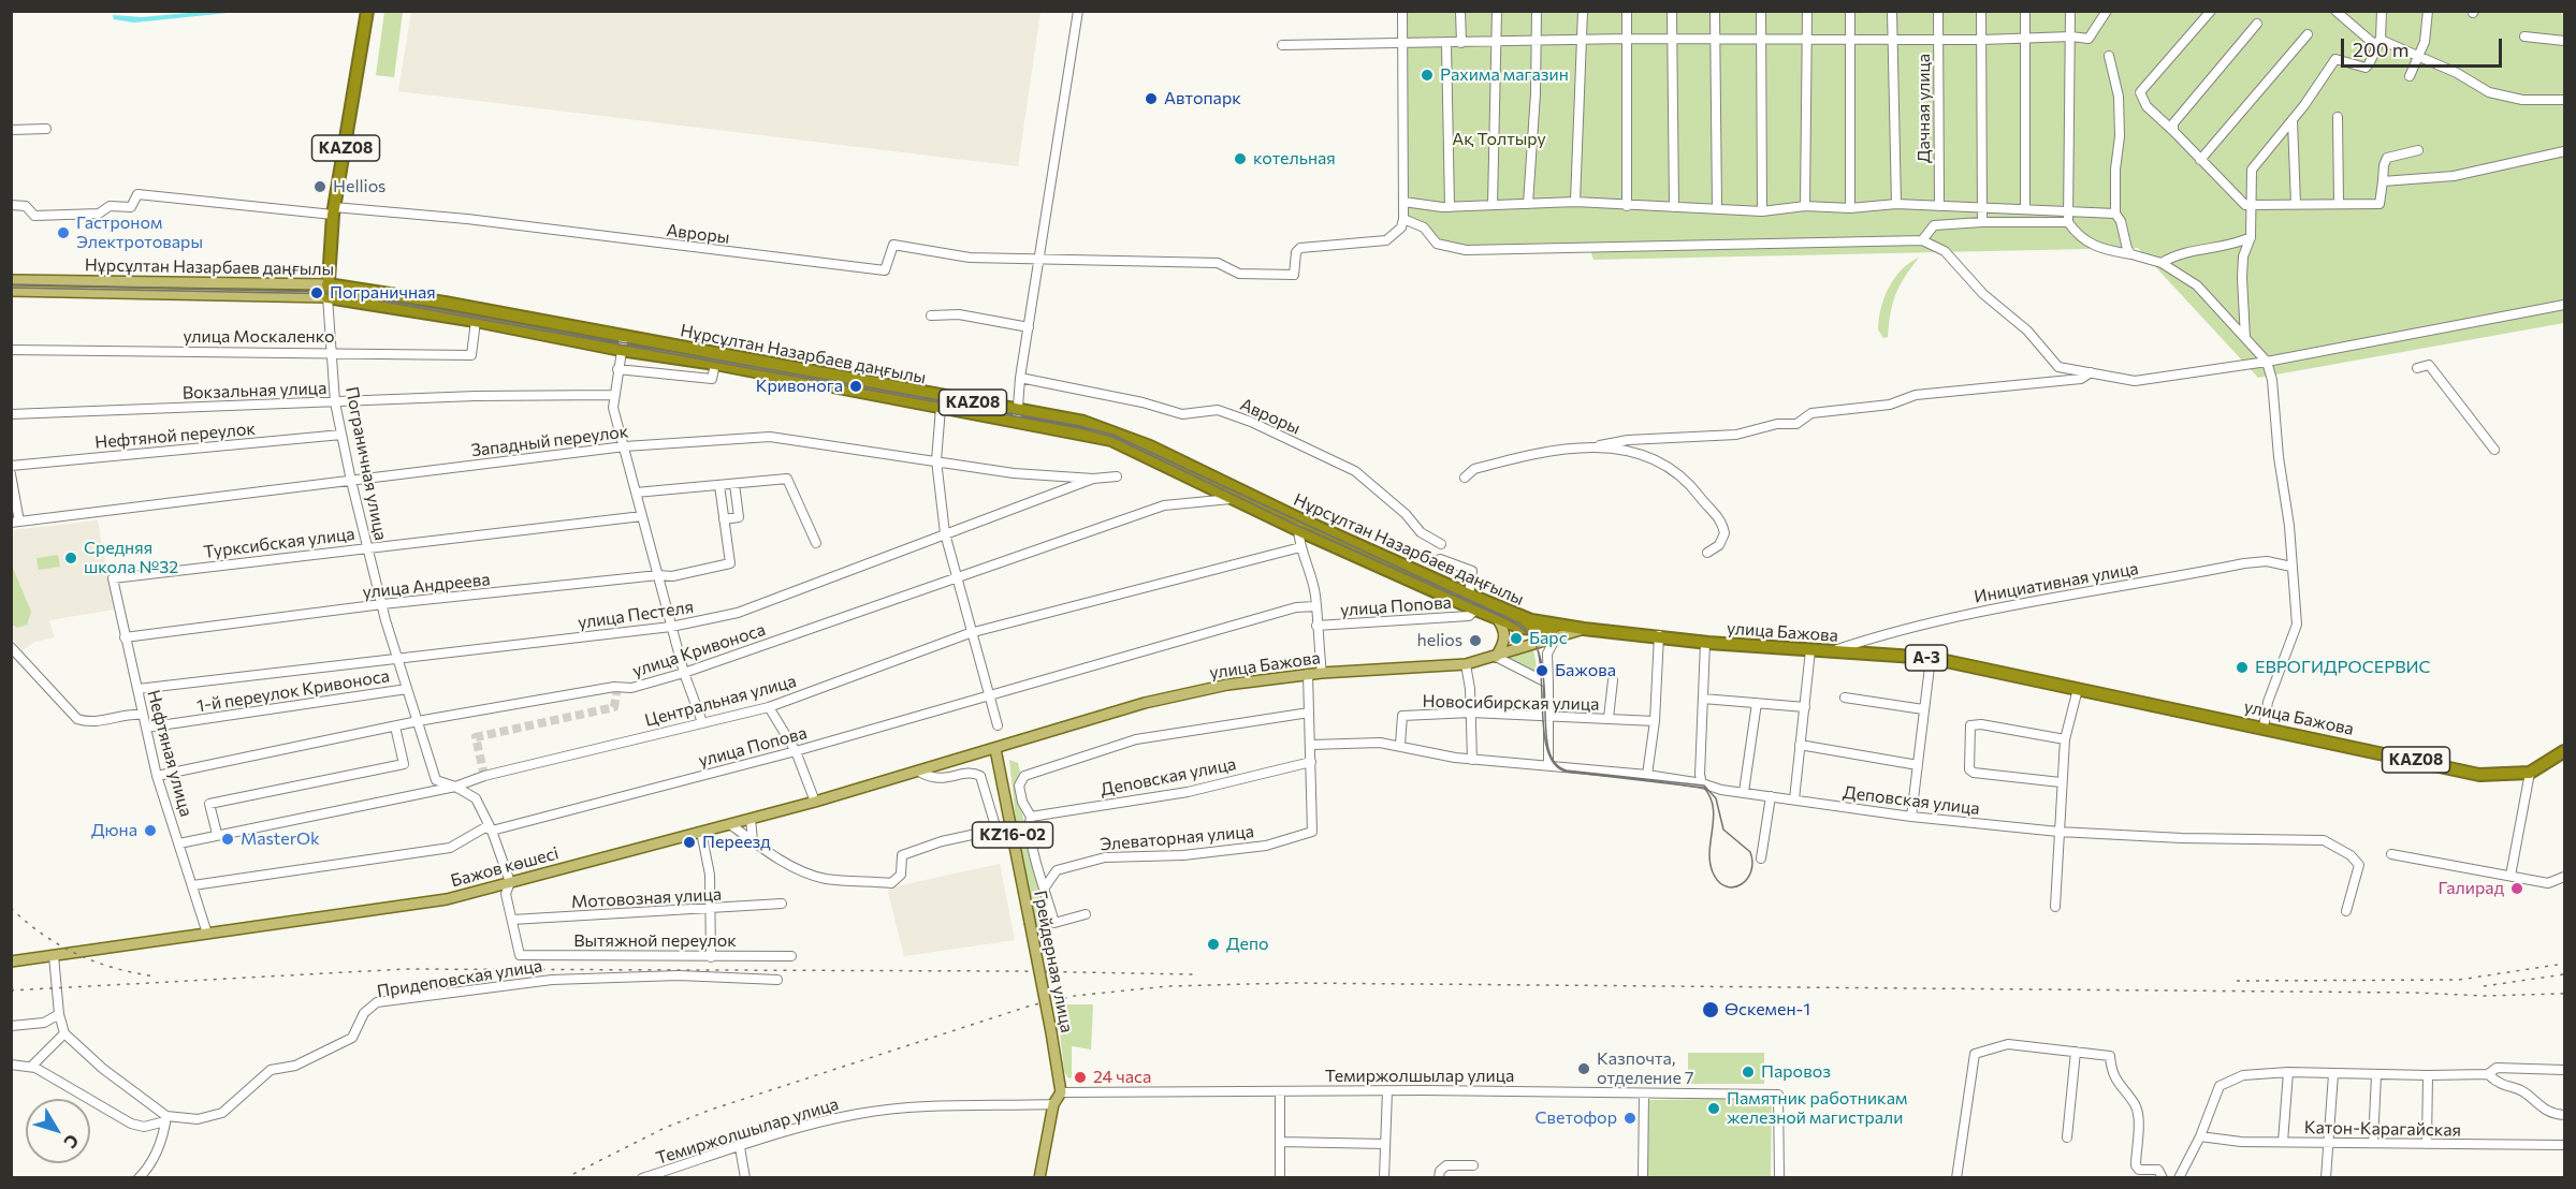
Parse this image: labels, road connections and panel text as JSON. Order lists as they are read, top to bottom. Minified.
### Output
{"streets":{"highway":["KAZ08","Нұрсұлтан Назарбаев даңғылы","Пограничная улица","улица Бажова","A-3"],"main road":["KZ16-02","Бажов көшесі","Грейдерная улица"],"street":["Дачная улица","Авроры","улица Москаленко","Вокзальная улица","Нефтяной переулок","Западный переулок","Турксибская улица","Инициативная улица","улица Андреева","улица Попова","улица Пестеля","улица Кривоноса","1-й переулок Кривоноса","Центральная улица","Новосибирская улица","Нефтяная улица","Деповская улица","Элеваторная улица","Мотовозная улица","Вытяжной переулок","Придеповская улица","Темиржолшылар улица","Катон-Карагайская"]},"crossings":[["Авроры","Пограничная улица"],["Нұрсұлтан Назарбаев даңғылы","улица Москаленко"],["Нұрсұлтан Назарбаев даңғылы","Пограничная улица"],["Нұрсұлтан Назарбаев даңғылы","улица Попова"],["Нұрсұлтан Назарбаев даңғылы","улица Бажова"],["Нұрсұлтан Назарбаев даңғылы","улица Кривоноса"],["улица Москаленко","Пограничная улица"],["Вокзальная улица","Пограничная улица"],["Нефтяной переулок","Пограничная улица"],["Западный переулок","Пограничная улица"],["Западный переулок","улица Пестеля"],["Пограничная улица","Турксибская улица"],["Пограничная улица","улица Андреева"],["Пограничная улица","улица Попова"],["Пограничная улица","улица Пестеля"],["Пограничная улица","улица Кривоноса"],["Пограничная улица","1-й переулок Кривоноса"],["Пограничная улица","Центральная улица"],["Пограничная улица","Бажов көшесі"],["Пограничная улица","Мотовозная улица"],["Пограничная улица","Вытяжной переулок"],["Турксибская улица","Нефтяная улица"],["Инициативная улица","улица Бажова"],["улица Андреева","Нефтяная улица"],["улица Попова","Нефтяная улица"],["улица Пестеля","Нефтяная улица"],["улица Бажова","Бажов көшесі"],["улица Бажова","Грейдерная улица"],["улица Кривоноса","Нефтяная улица"],["1-й переулок Кривоноса","Нефтяная улица"],["Центральная улица","Нефтяная улица"],["Новосибирская улица","Деповская улица"],["Нефтяная улица","Бажов көшесі"],["Деповская улица","Элеваторная улица"],["Бажов көшесі","Грейдерная улица"],["Грейдерная улица","Темиржолшылар улица"]],"parks":["Ақ Толтыру"],"places":["Рахима магазин","Автопарк","котельная","Hellios","Гастроном Электротовары","Пограничная","Кривонога","Средняя школа №32","Барс","helios","ЕВРОГИДРОСЕРВИС","Бажова","Дюна","MasterOk","Переезд","Галирад","Депо","Өскемен-1","Казпочта, отделение 7","Паровоз","24 часа","Памятник работникам железной магистрали","Светофор"],"scale_bar":"200 m","north":"bottom right"}
